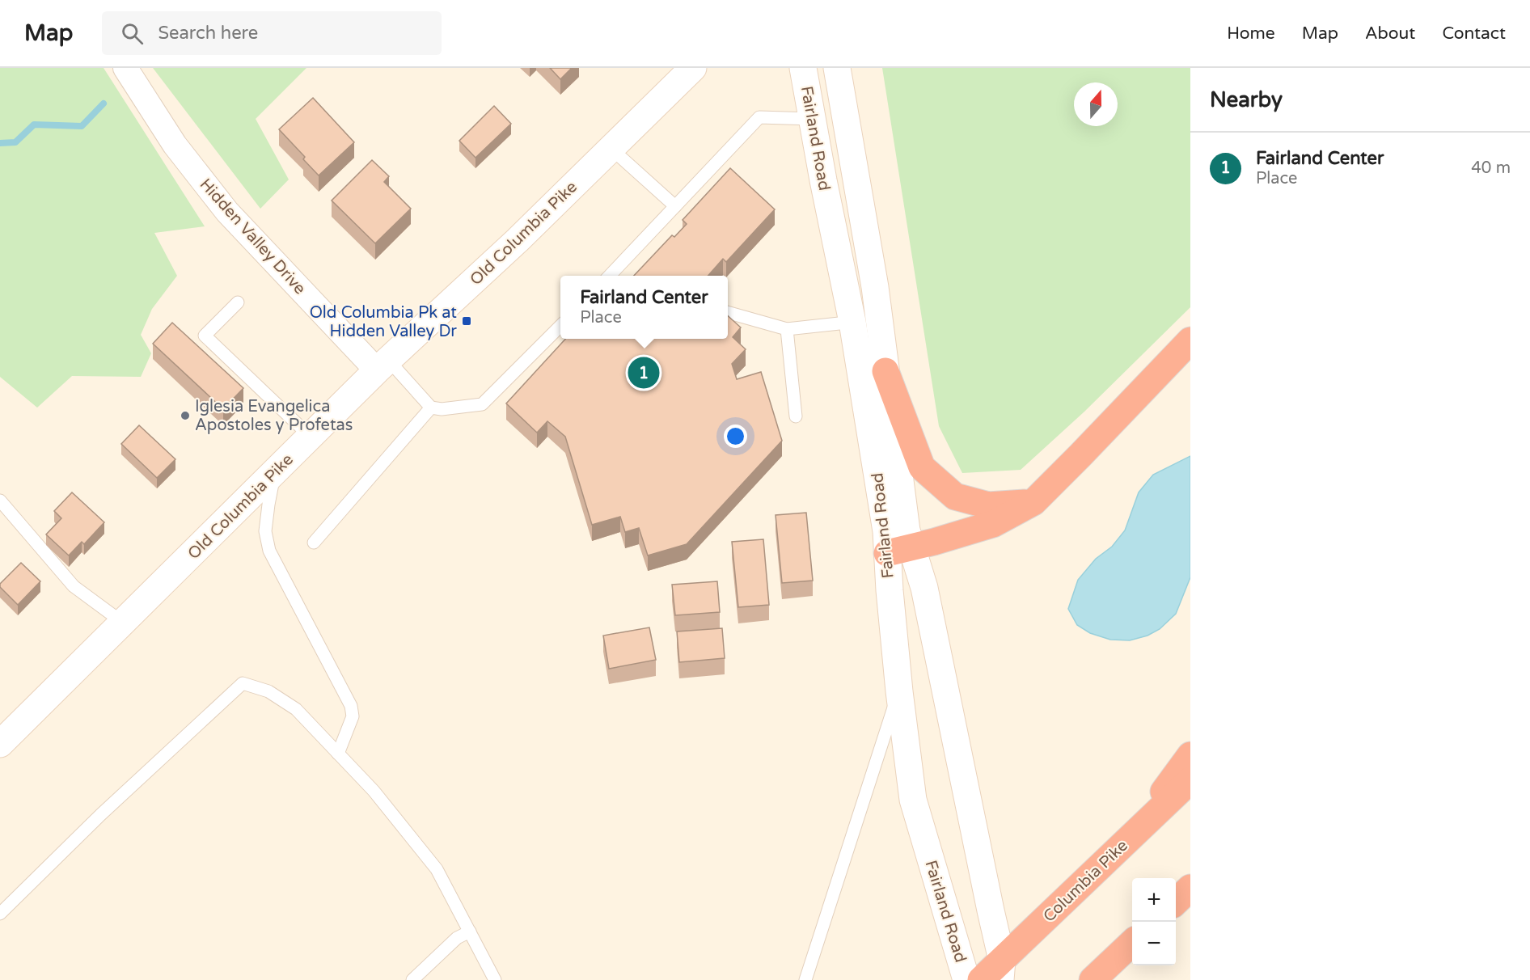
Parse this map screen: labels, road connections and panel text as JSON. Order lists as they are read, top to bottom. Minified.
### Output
{"streets":{"highway":["Columbia Pike"],"main road":["Fairland Road","Old Columbia Pike"],"street":["Hidden Valley Drive"]},"crossings":[["Fairland Road","Columbia Pike"],["Old Columbia Pike","Hidden Valley Drive"]],"places":{"transit":["Old Columbia Pk at Hidden Valley Dr"],"other":["Iglesia Evangelica Apostoles y Profetas"]},"north":"top","page":{"header":"Map","search":"Search here","nav":["Home","Map","About","Contact"],"heading":"Nearby","list":[{"mark":"1","name":"Fairland Center","note":"Place","value":"40 m"}],"popup":["Fairland Center","Place"],"pins":"1","map_buttons":["+","−"]}}
